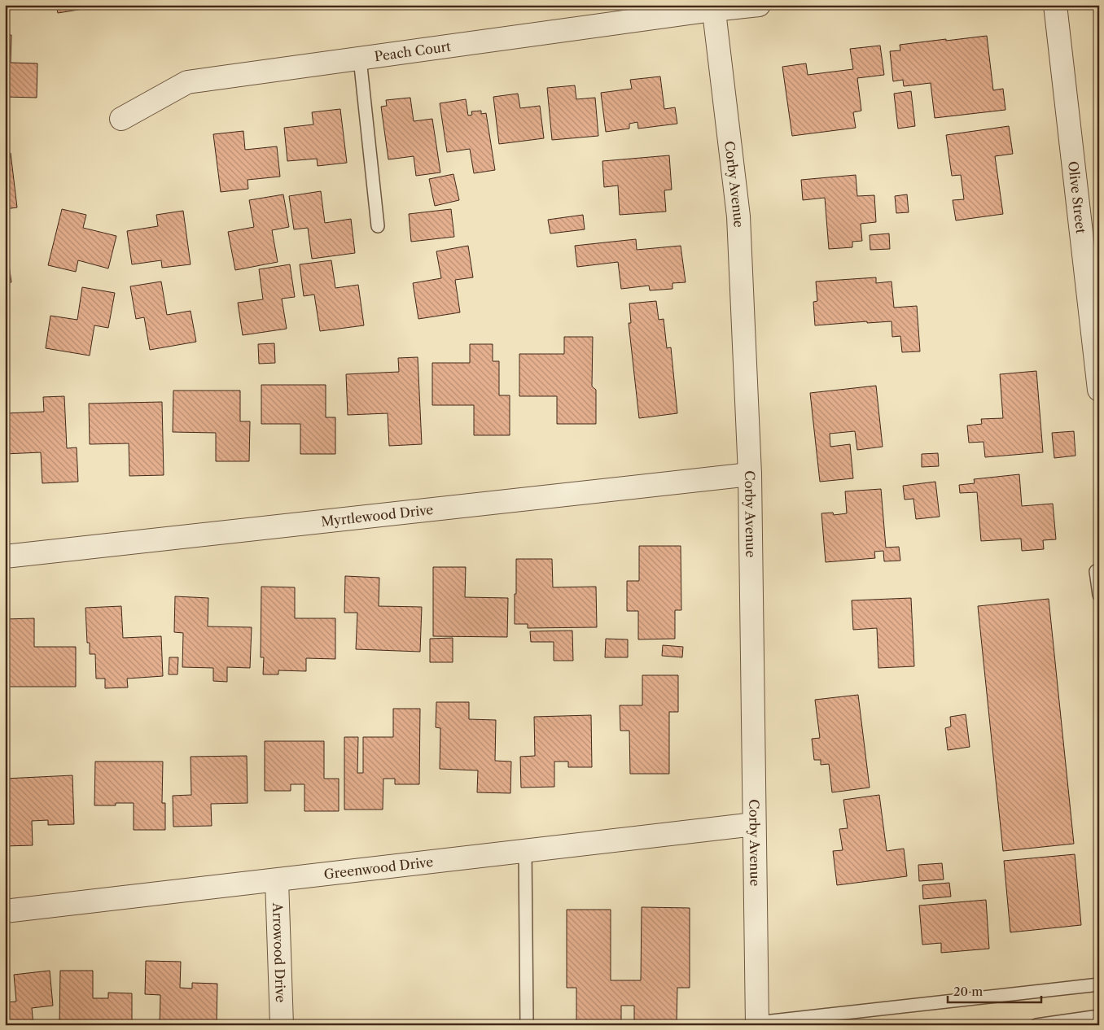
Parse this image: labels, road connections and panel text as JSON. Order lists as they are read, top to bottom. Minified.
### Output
{"streets":{"street":["Peach Court","Corby Avenue","Olive Street","Myrtlewood Drive","Greenwood Drive","Arrowood Drive"]},"crossings":[["Peach Court","Corby Avenue"],["Corby Avenue","Myrtlewood Drive"],["Corby Avenue","Greenwood Drive"],["Greenwood Drive","Arrowood Drive"]],"scale_bar":"20 m"}
